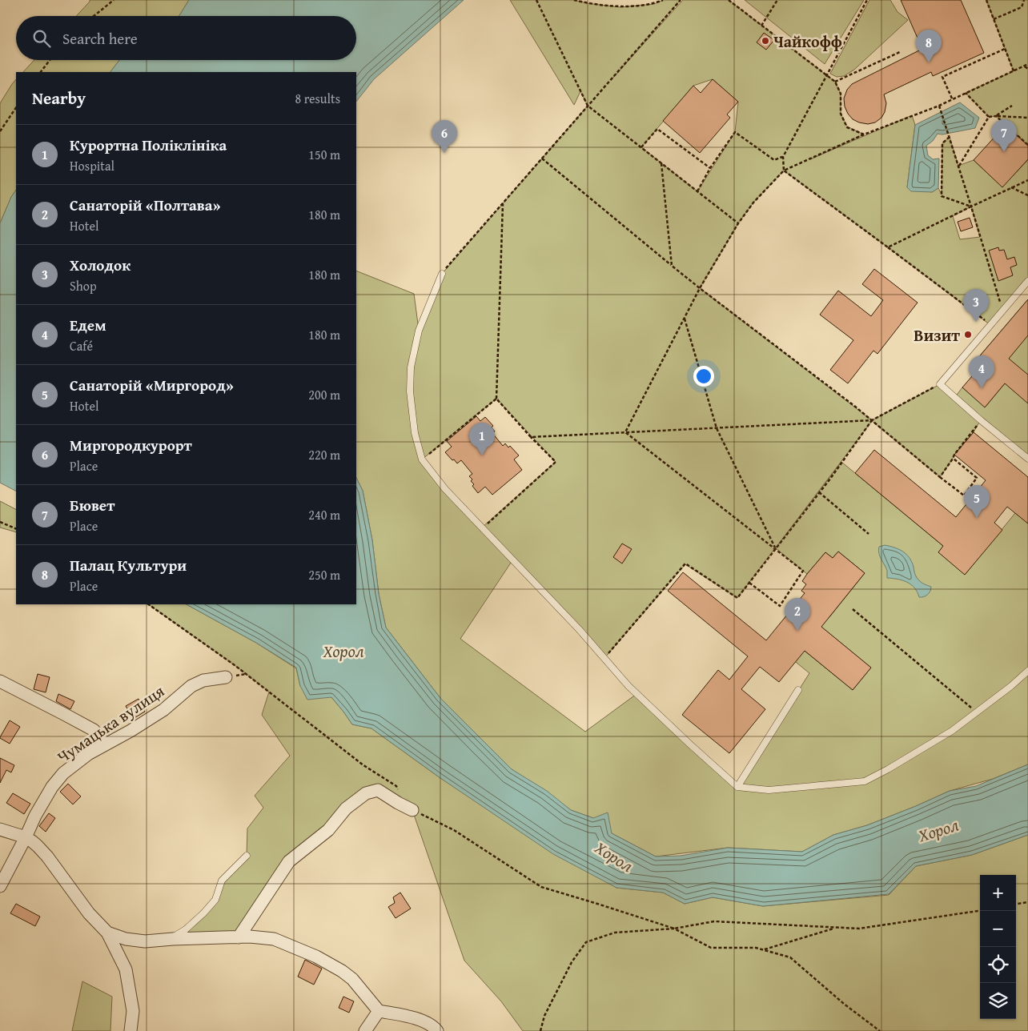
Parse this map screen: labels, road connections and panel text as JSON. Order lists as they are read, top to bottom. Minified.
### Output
{"streets":{"street":["Чумацька вулиця"]},"water":["Хорол"],"places":["Чайкофф","Визит"],"page":{"search":"Search here","pins":["8","7","6","3","4","1","5","2"],"heading":["Nearby","8 results"],"list":[{"mark":"1","name":"Курортна Поліклініка","note":"Hospital","value":"150 m"},{"mark":"2","name":"Санаторій «Полтава»","note":"Hotel","value":"180 m"},{"mark":"3","name":"Холодок","note":"Shop","value":"180 m"},{"mark":"4","name":"Едем","note":"Café","value":"180 m"},{"mark":"5","name":"Санаторій «Миргород»","note":"Hotel","value":"200 m"},{"mark":"6","name":"Миргородкурорт","note":"Place","value":"220 m"},{"mark":"7","name":"Бювет","note":"Place","value":"240 m"},{"mark":"8","name":"Палац Культури","note":"Place","value":"250 m"}],"map_buttons":["+","−"]}}
